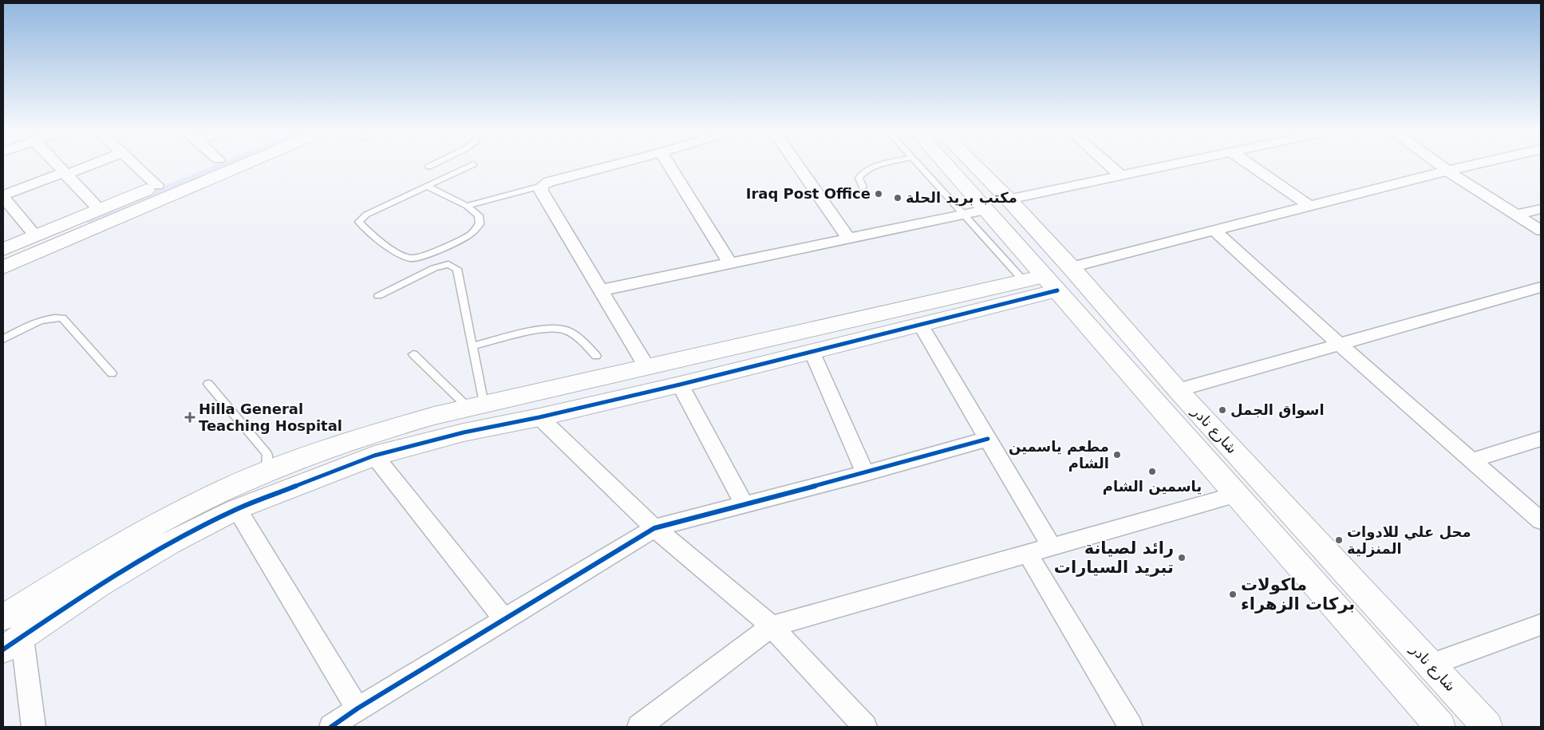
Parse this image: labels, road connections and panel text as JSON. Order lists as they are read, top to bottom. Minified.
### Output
{"streets":{"main road":["شارع نادر"]},"places":{"other":["Iraq Post Office","مكتب بريد الحلة","اسواق الجمل","مطعم ياسمين الشام","ياسمين الشام","محل علي للادوات المنزلية","رائد لصيانة تبريد السيارات","ماكولات بركات الزهراء"],"health":["Hilla General Teaching Hospital"]}}
